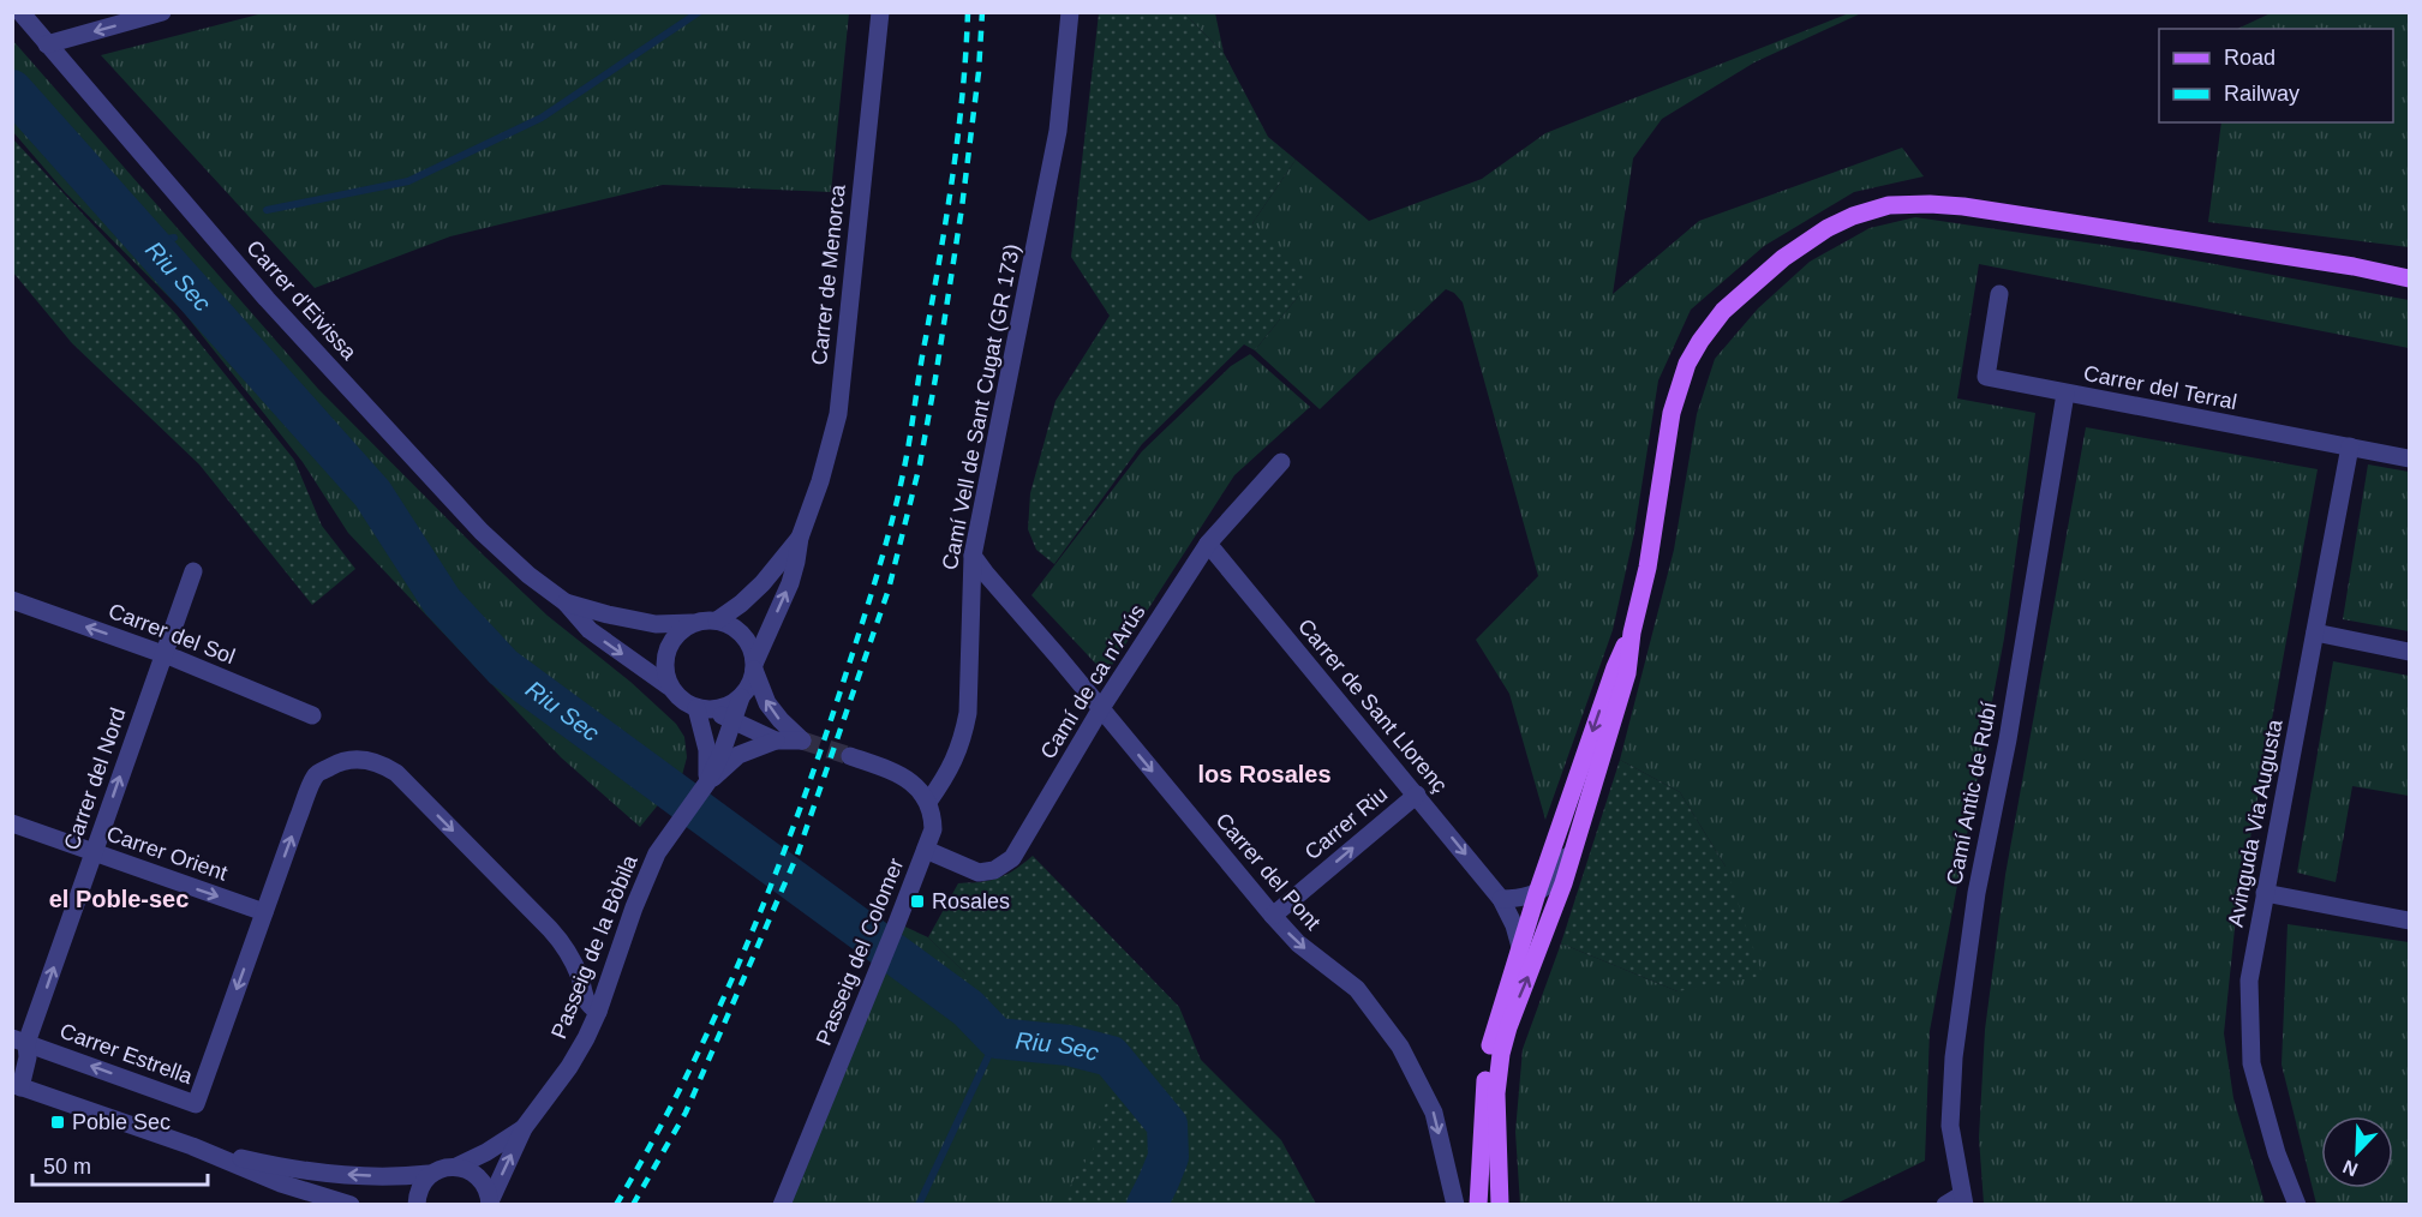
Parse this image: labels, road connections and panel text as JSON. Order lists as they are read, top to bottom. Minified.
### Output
{"streets":{"street":["Carrer de Menorca","Carrer d'Eivissa","Carrer del Terral","Camí Vell de Sant Cugat (GR 173)","Carrer del Sol","Camí de ca n'Arús","Carrer de Sant Llorenç","Carrer del Nord","Camí Antic de Rubí","Carrer Riu","Avinguda Via Augusta","Carrer Orient","Carrer del Pont","Passeig de la Bòbila","Passeig del Colomer","Carrer Estrella"]},"crossings":[["Carrer de Menorca","Carrer d'Eivissa"],["Carrer de Menorca","Passeig de la Bòbila"],["Carrer d'Eivissa","Passeig de la Bòbila"],["Carrer del Terral","Camí Antic de Rubí"],["Carrer del Terral","Avinguda Via Augusta"],["Camí Vell de Sant Cugat (GR 173)","Carrer del Pont"],["Camí Vell de Sant Cugat (GR 173)","Passeig del Colomer"],["Carrer del Sol","Carrer del Nord"],["Camí de ca n'Arús","Carrer de Sant Llorenç"],["Camí de ca n'Arús","Carrer del Pont"],["Camí de ca n'Arús","Passeig del Colomer"],["Carrer de Sant Llorenç","Carrer Riu"],["Carrer del Nord","Carrer Orient"],["Carrer del Nord","Carrer Estrella"],["Carrer Riu","Carrer del Pont"],["Carrer Orient","Carrer Estrella"]],"one_way":["Carrer del Sol","Carrer del Nord","Carrer Riu","Carrer Orient","Carrer del Pont"],"districts":["los Rosales","el Poble-sec"],"water":["Riu Sec"],"places":{"transit":["Rosales","Poble Sec"]},"legend":["Road","Railway"],"scale_bar":"50 m","north":"bottom left"}
